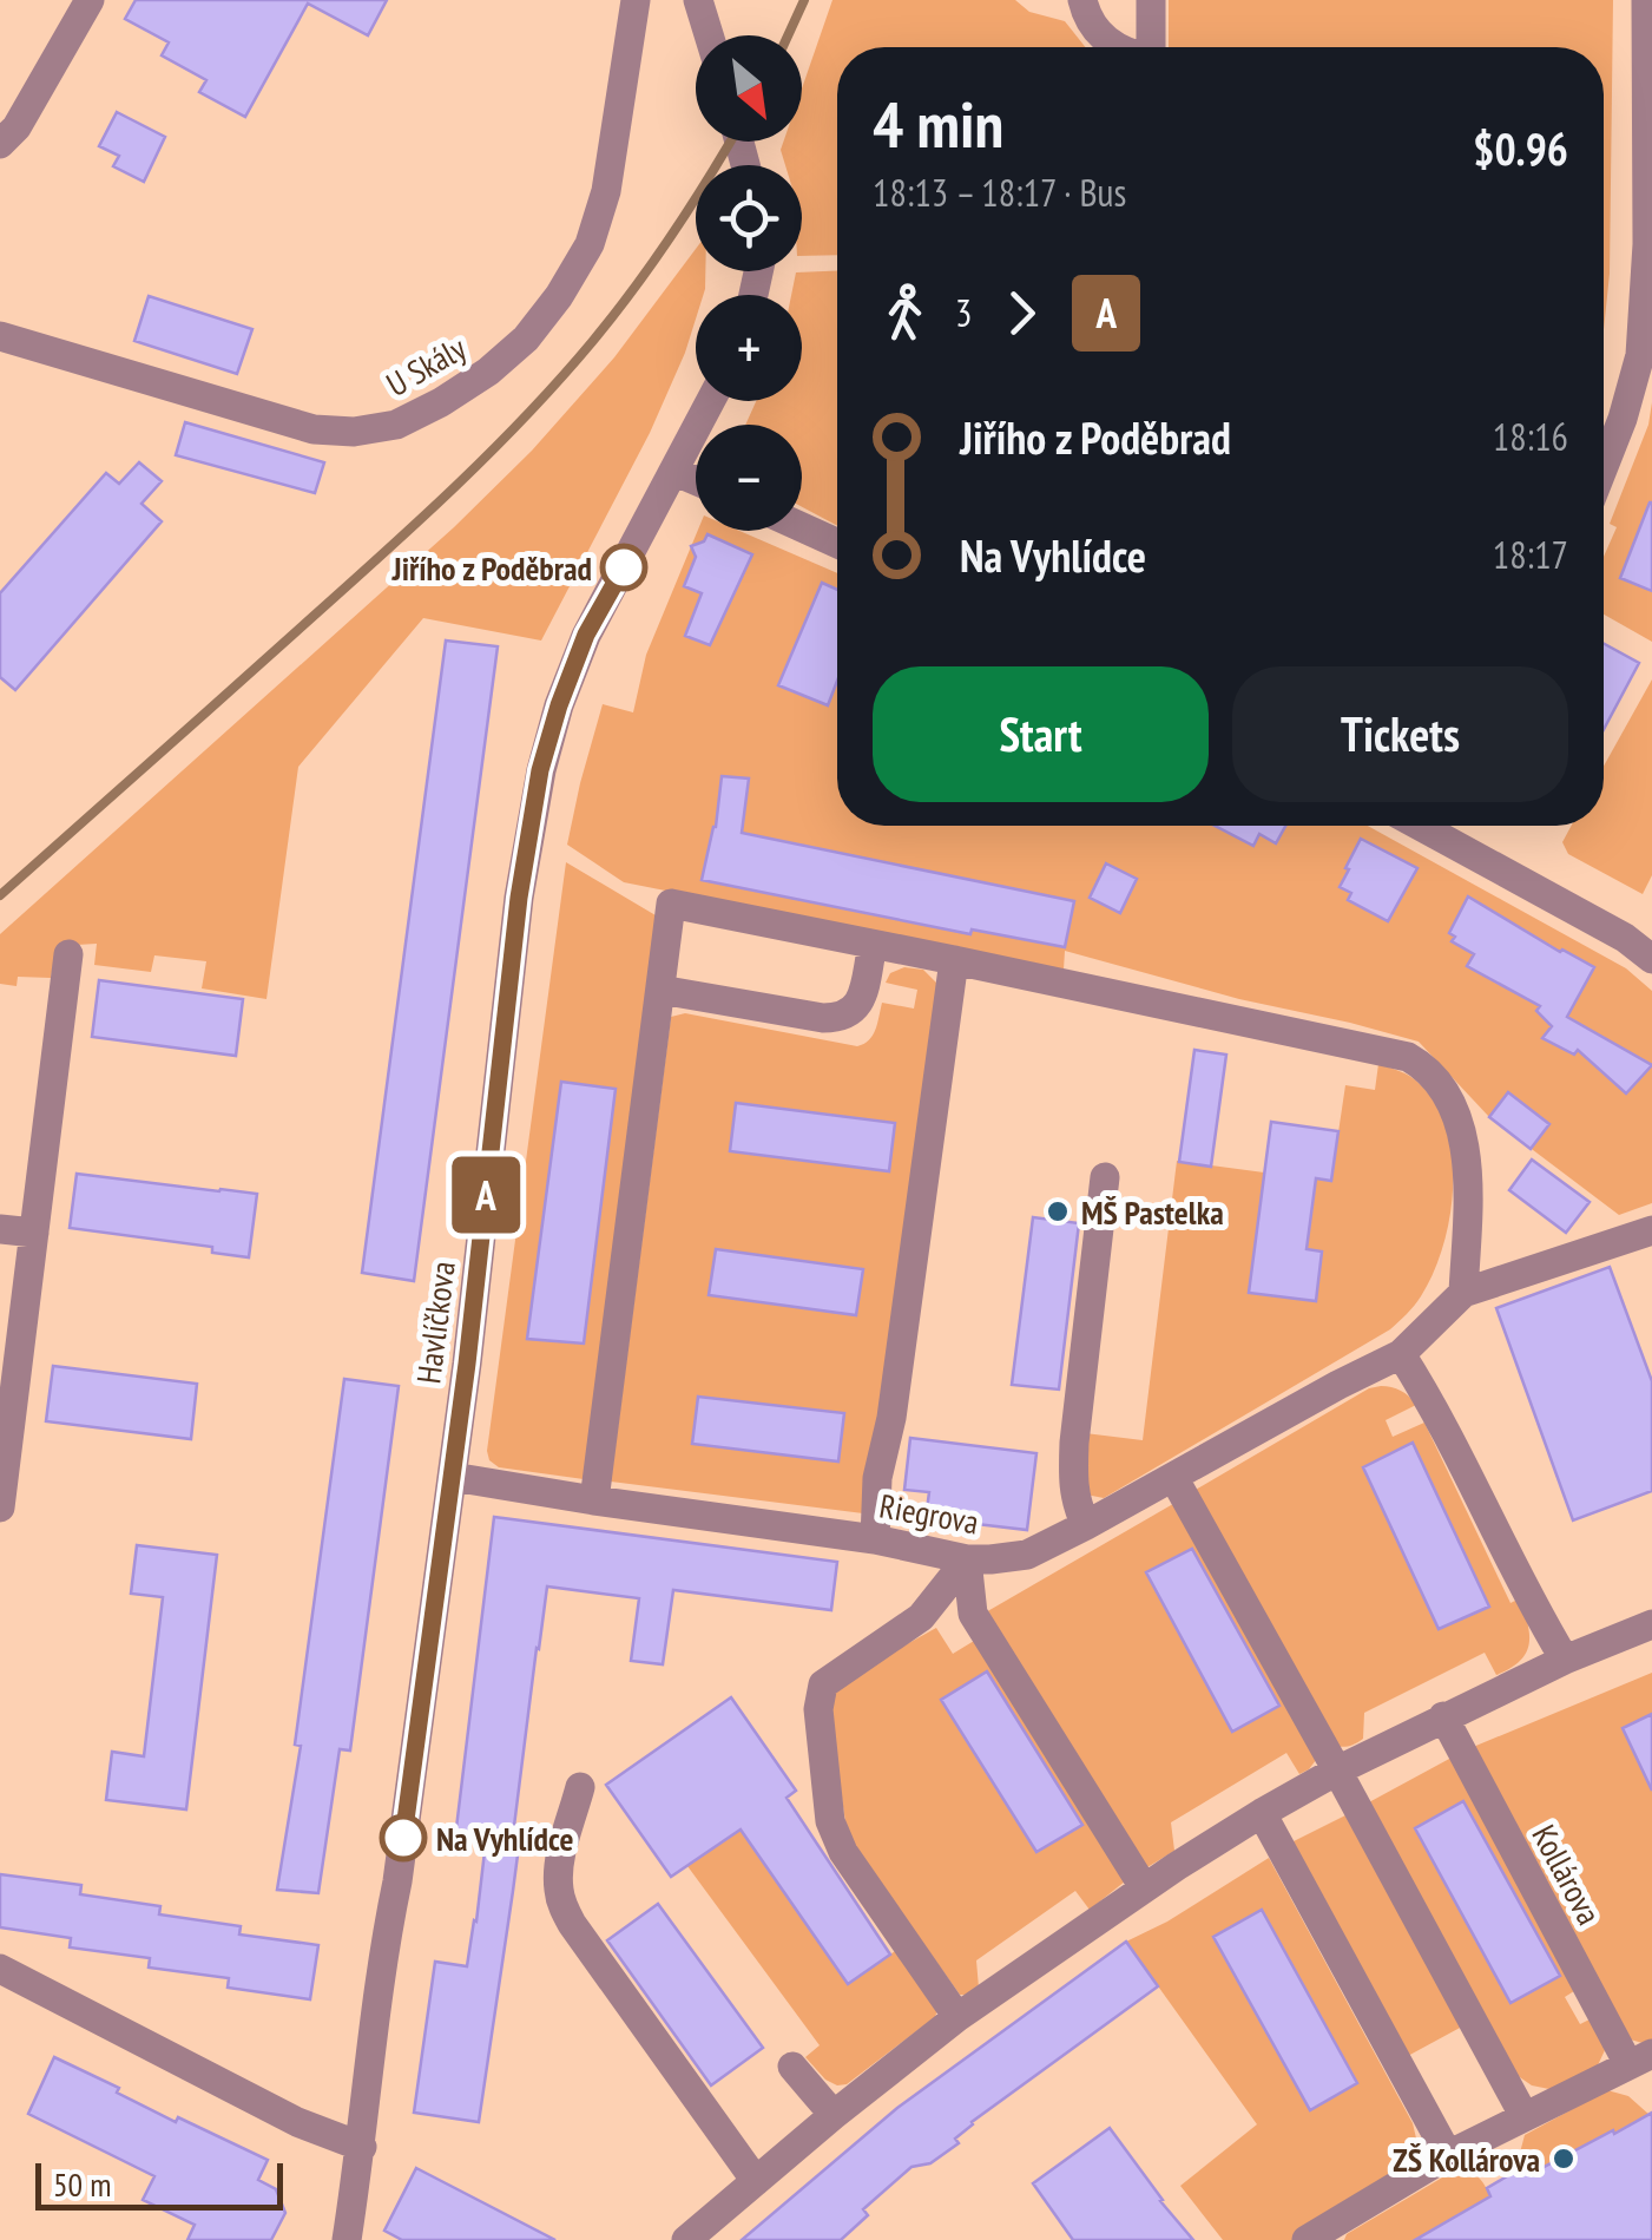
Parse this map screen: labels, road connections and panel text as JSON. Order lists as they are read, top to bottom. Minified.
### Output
{"streets":{"street":["U Skály","Havlíčkova","Riegrova","Kollárova"]},"crossings":[["Havlíčkova","Riegrova"]],"places":["Jiřího z Poděbrad","MŠ Pastelka","Na Vyhlídce","ZŠ Kollárova"],"lines":["bus line A"],"scale_bar":"50 m","north":"bottom right","page":{"on_map":"A","map_buttons":["+","−"],"heading":["4 min","18:13 – 18:17 · Bus","$0.96"],"legs":["3","A"],"list":[{"name":"Jiřího z Poděbrad","value":"18:16"},{"name":"Na Vyhlídce","value":"18:17"}],"buttons":["Start","Tickets"],"scale":"50 m"}}
